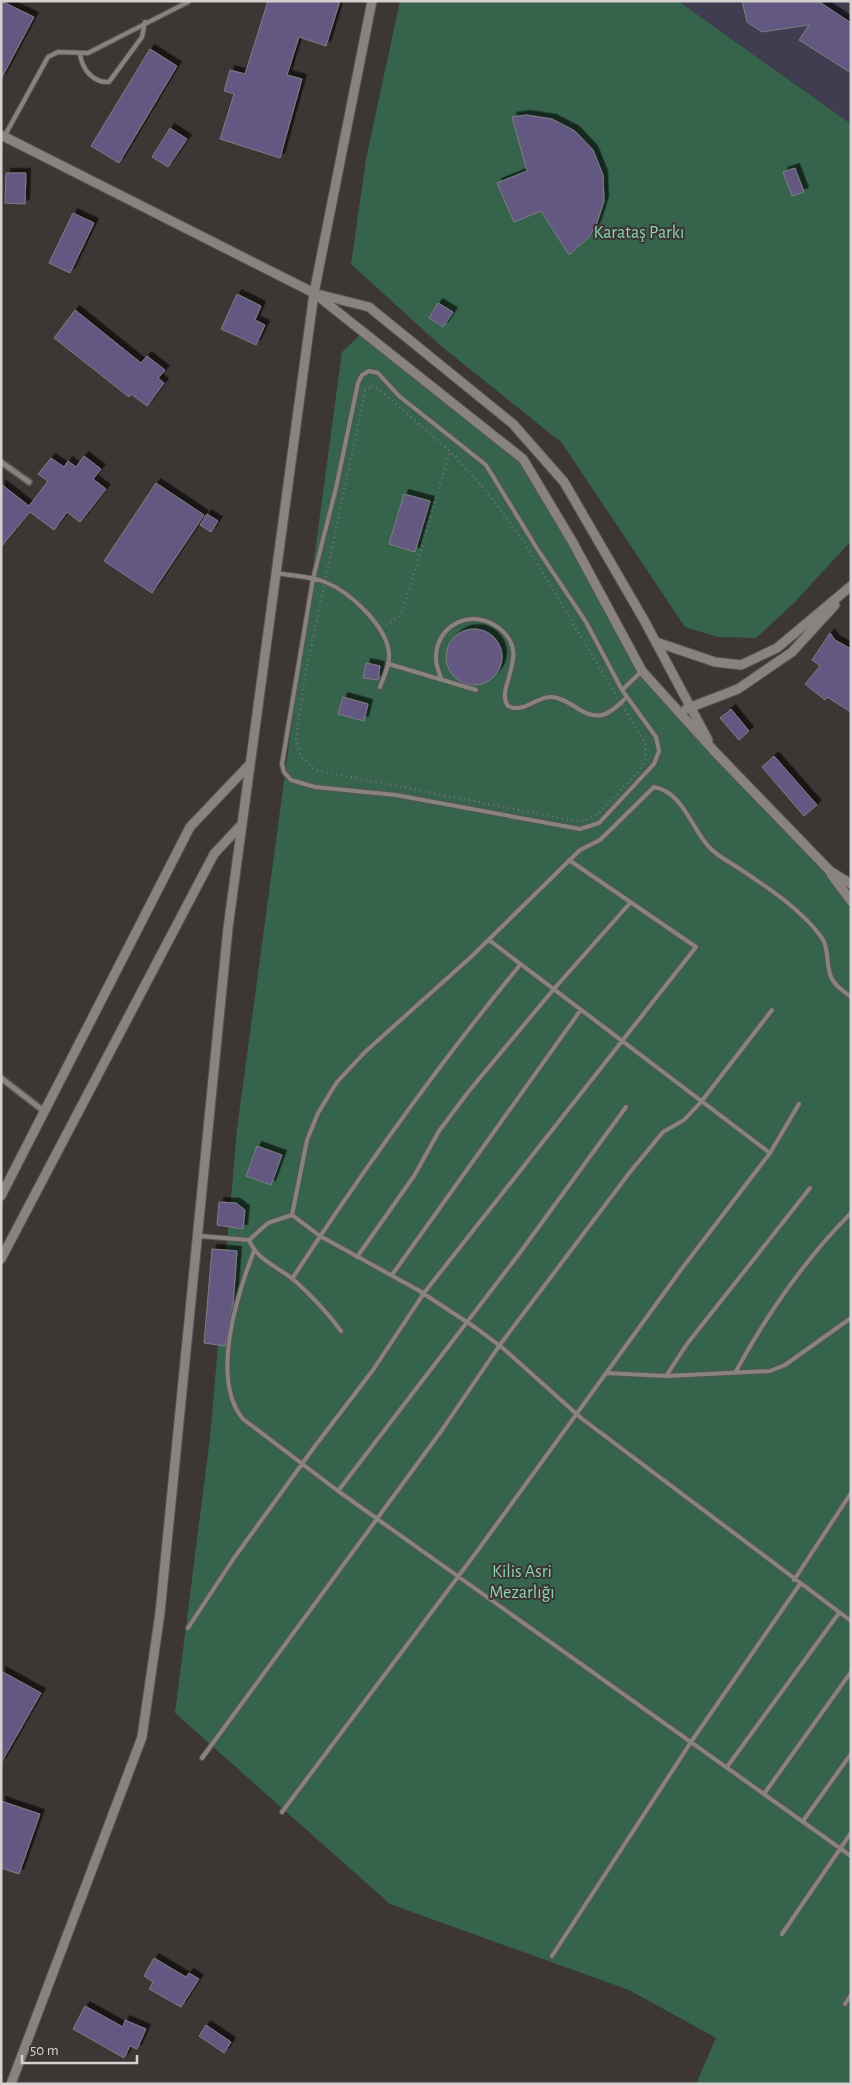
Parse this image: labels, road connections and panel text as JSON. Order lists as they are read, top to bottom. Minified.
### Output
{"parks":["Karataş Parkı","Kilis Asri Mezarlığı"],"scale_bar":"50 m"}
